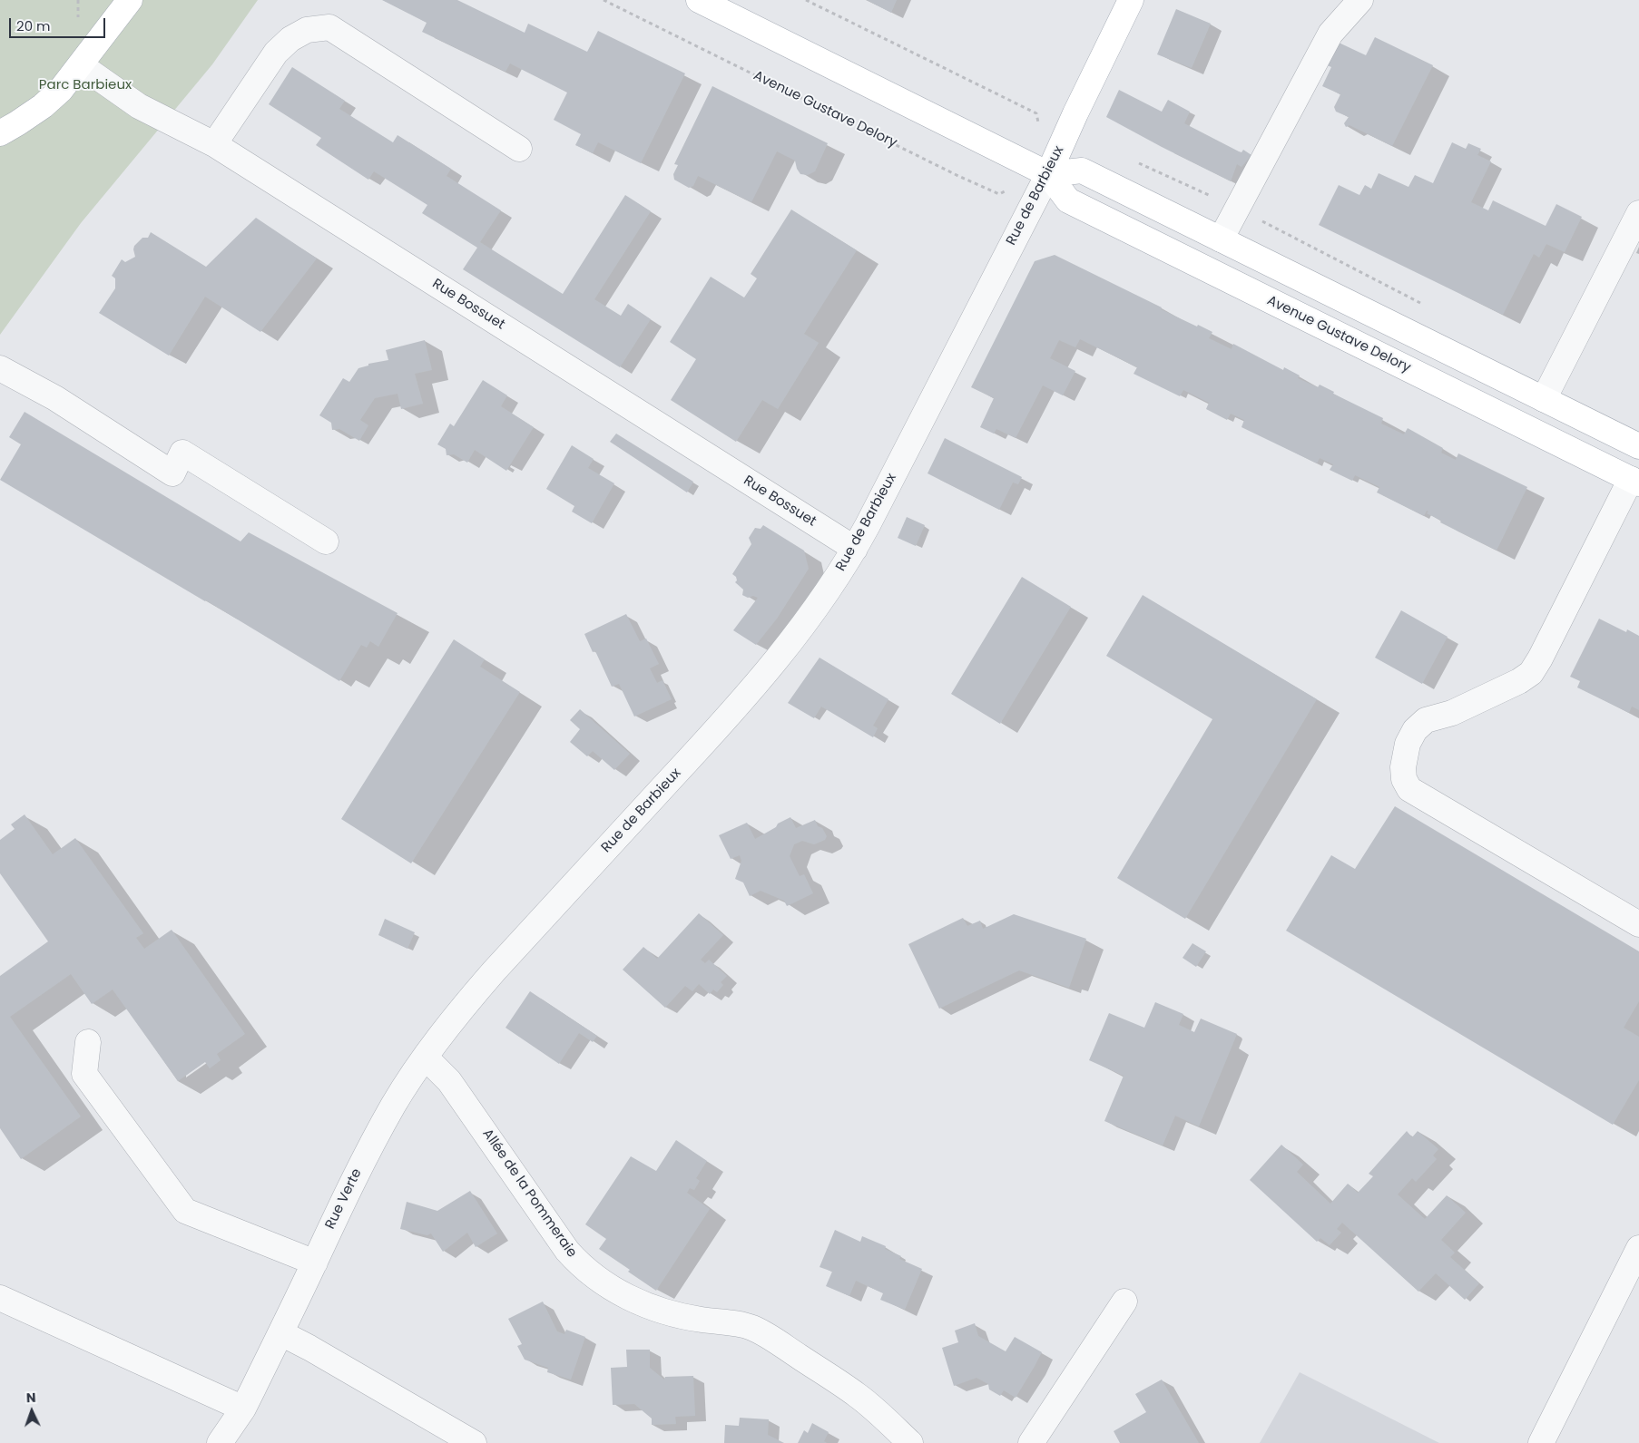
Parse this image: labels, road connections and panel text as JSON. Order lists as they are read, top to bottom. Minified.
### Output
{"streets":{"main road":["Avenue Gustave Delory","Rue de Barbieux"],"street":["Rue Bossuet","Allée de la Pommeraie","Rue Verte"]},"crossings":[["Avenue Gustave Delory","Rue de Barbieux"],["Rue de Barbieux","Rue Bossuet"],["Rue de Barbieux","Rue Verte"],["Allée de la Pommeraie","Rue Verte"]],"parks":["Parc Barbieux"],"scale_bar":"20 m","north":"top"}
